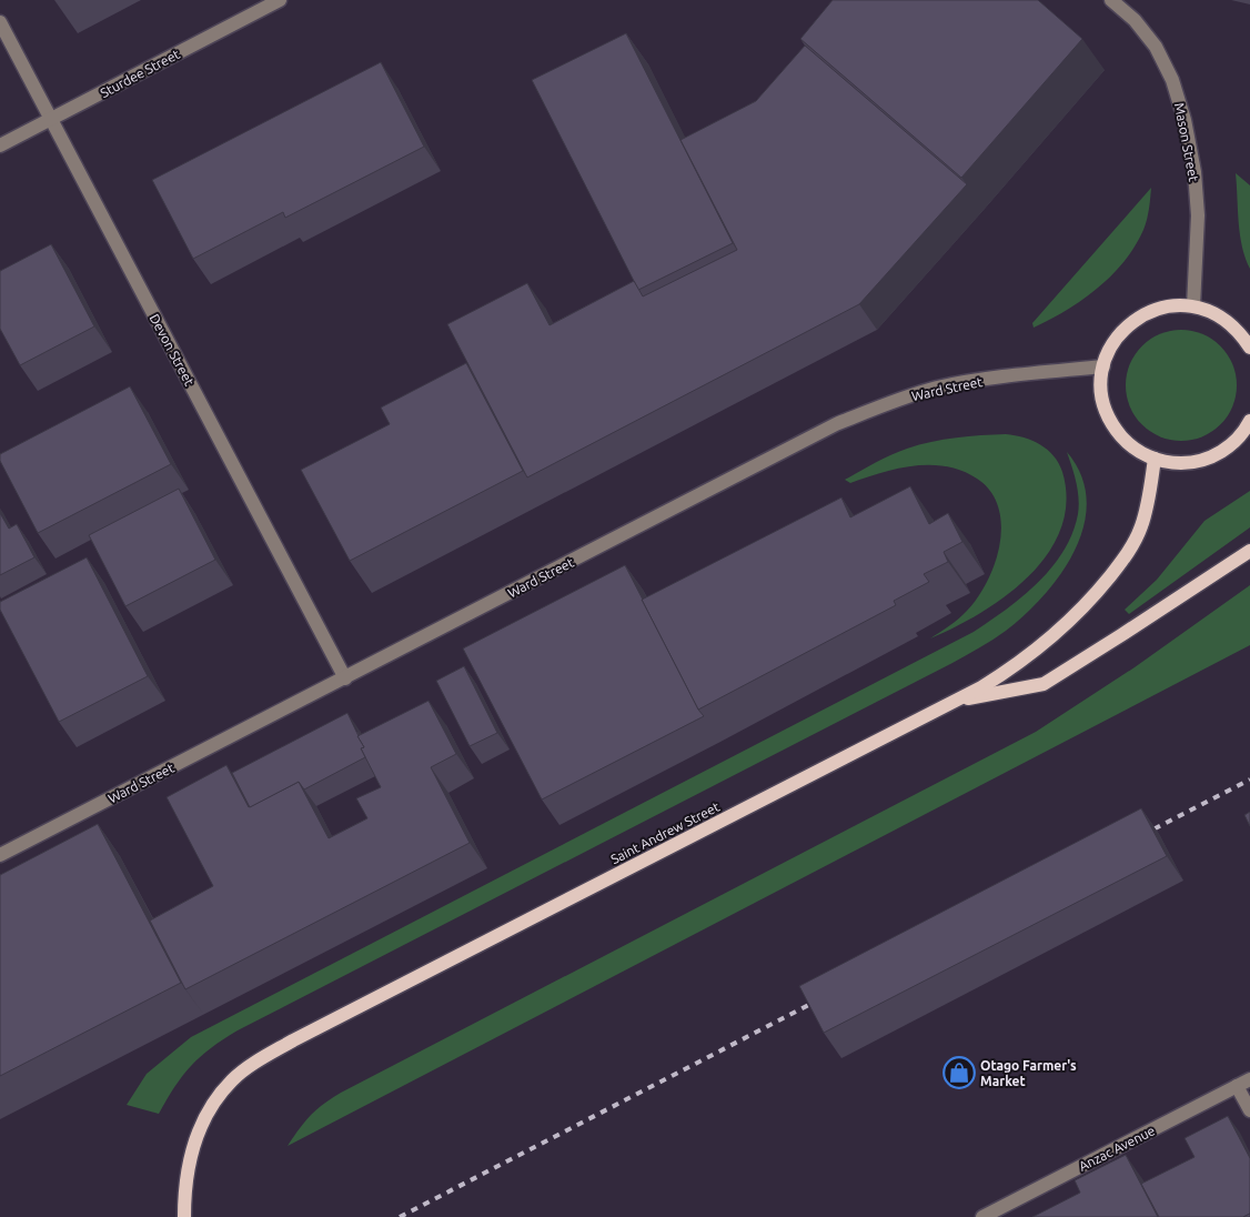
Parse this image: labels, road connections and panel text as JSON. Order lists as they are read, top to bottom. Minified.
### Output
{"streets":{"main road":["Saint Andrew Street"],"street":["Sturdee Street","Mason Street","Devon Street","Ward Street","Anzac Avenue"]},"crossings":[["Sturdee Street","Devon Street"],["Devon Street","Ward Street"]],"places":{"shop":["Otago Farmer's Market"]}}
